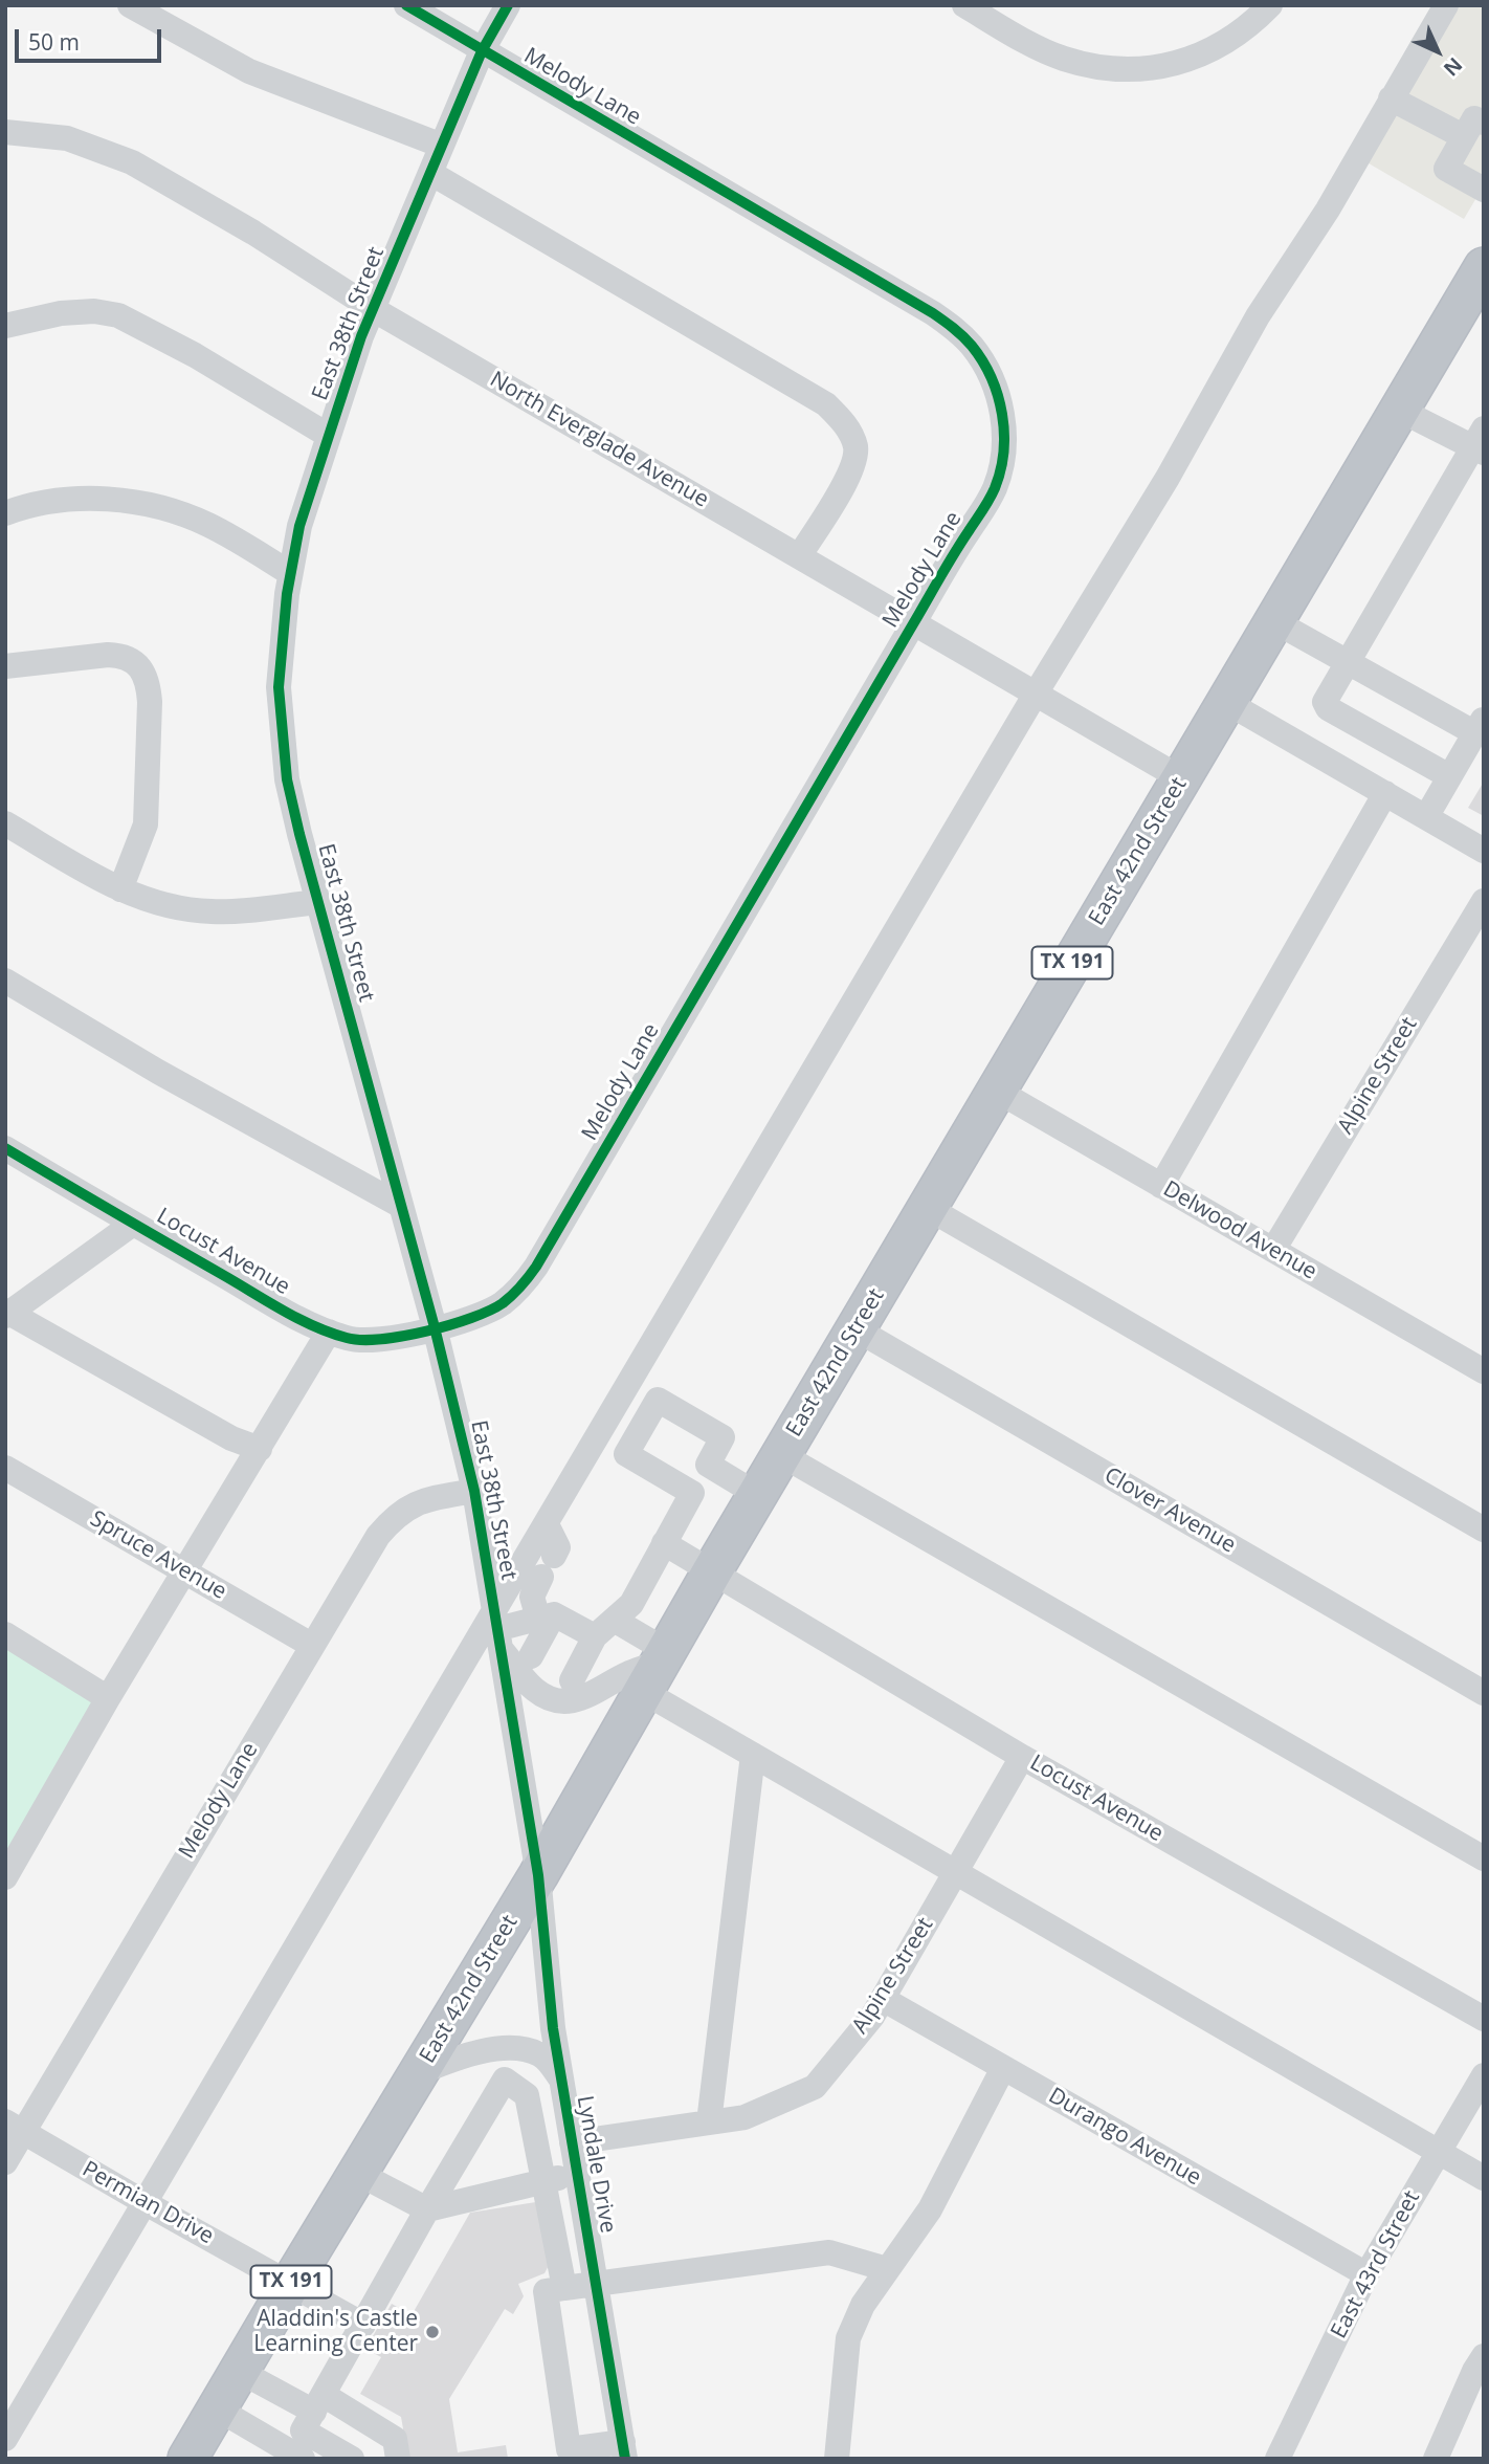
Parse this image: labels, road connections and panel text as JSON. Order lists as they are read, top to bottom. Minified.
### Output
{"streets":{"highway":["East 42nd Street","TX 191"],"street":["Melody Lane","East 38th Street","North Everglade Avenue","Alpine Street","Delwood Avenue","Locust Avenue","Clover Avenue","Spruce Avenue","Durango Avenue","Lyndale Drive","Permian Drive","East 43rd Street"]},"crossings":[["Melody Lane","East 38th Street"],["Melody Lane","North Everglade Avenue"],["Melody Lane","Locust Avenue"],["Melody Lane","Spruce Avenue"],["Melody Lane","Permian Drive"],["East 38th Street","North Everglade Avenue"],["East 38th Street","East 42nd Street"],["East 38th Street","Locust Avenue"],["East 38th Street","Lyndale Drive"],["North Everglade Avenue","East 42nd Street"],["East 42nd Street","Delwood Avenue"],["East 42nd Street","Locust Avenue"],["East 42nd Street","Clover Avenue"],["East 42nd Street","Lyndale Drive"],["East 42nd Street","Permian Drive"],["Alpine Street","Delwood Avenue"],["Alpine Street","Locust Avenue"],["Alpine Street","Durango Avenue"],["Alpine Street","Lyndale Drive"],["Durango Avenue","East 43rd Street"]],"places":["Aladdin's Castle Learning Center"],"scale_bar":"50 m","north":"bottom right"}
